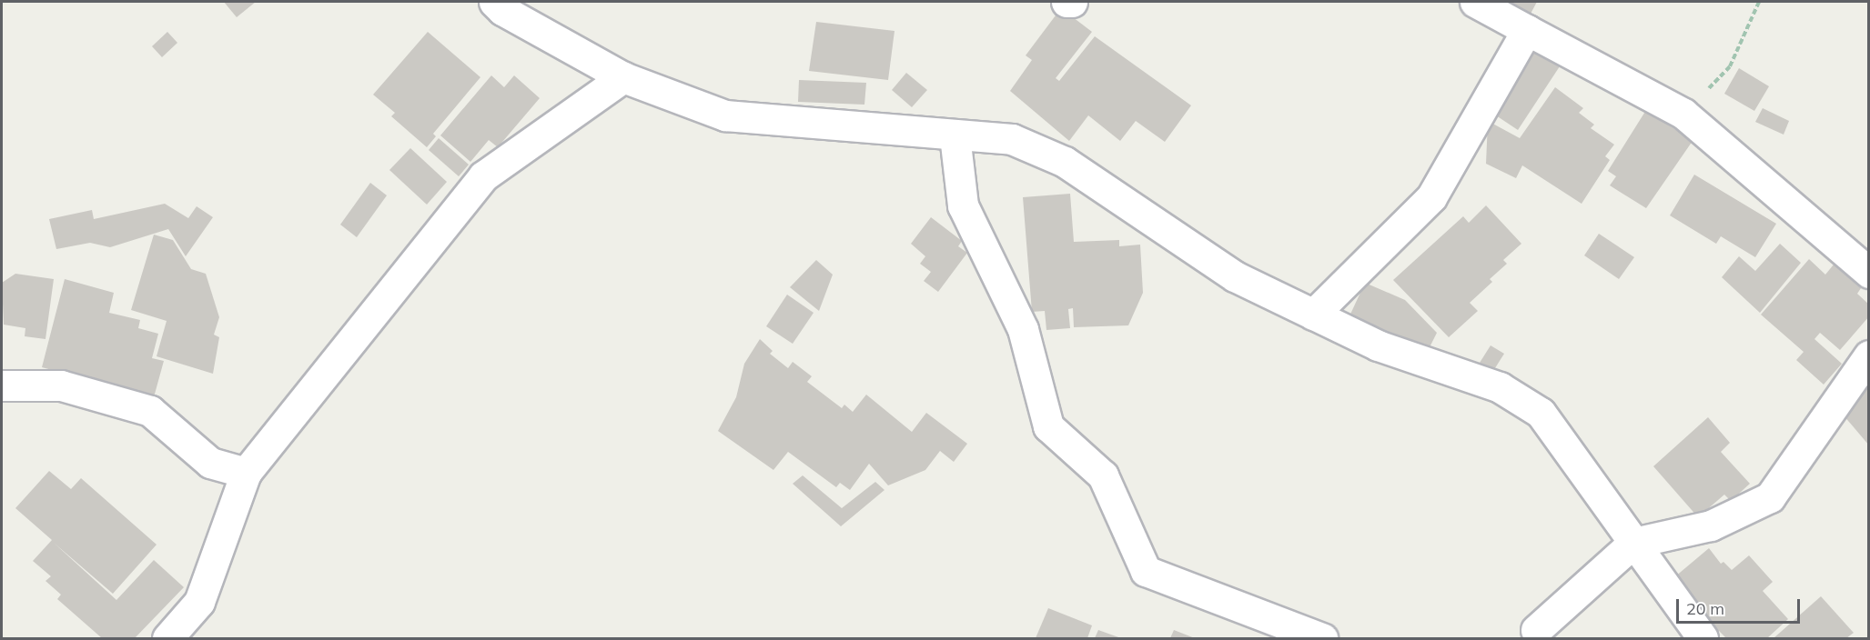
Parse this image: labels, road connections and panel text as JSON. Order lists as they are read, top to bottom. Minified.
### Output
{"scale_bar":"20 m"}
